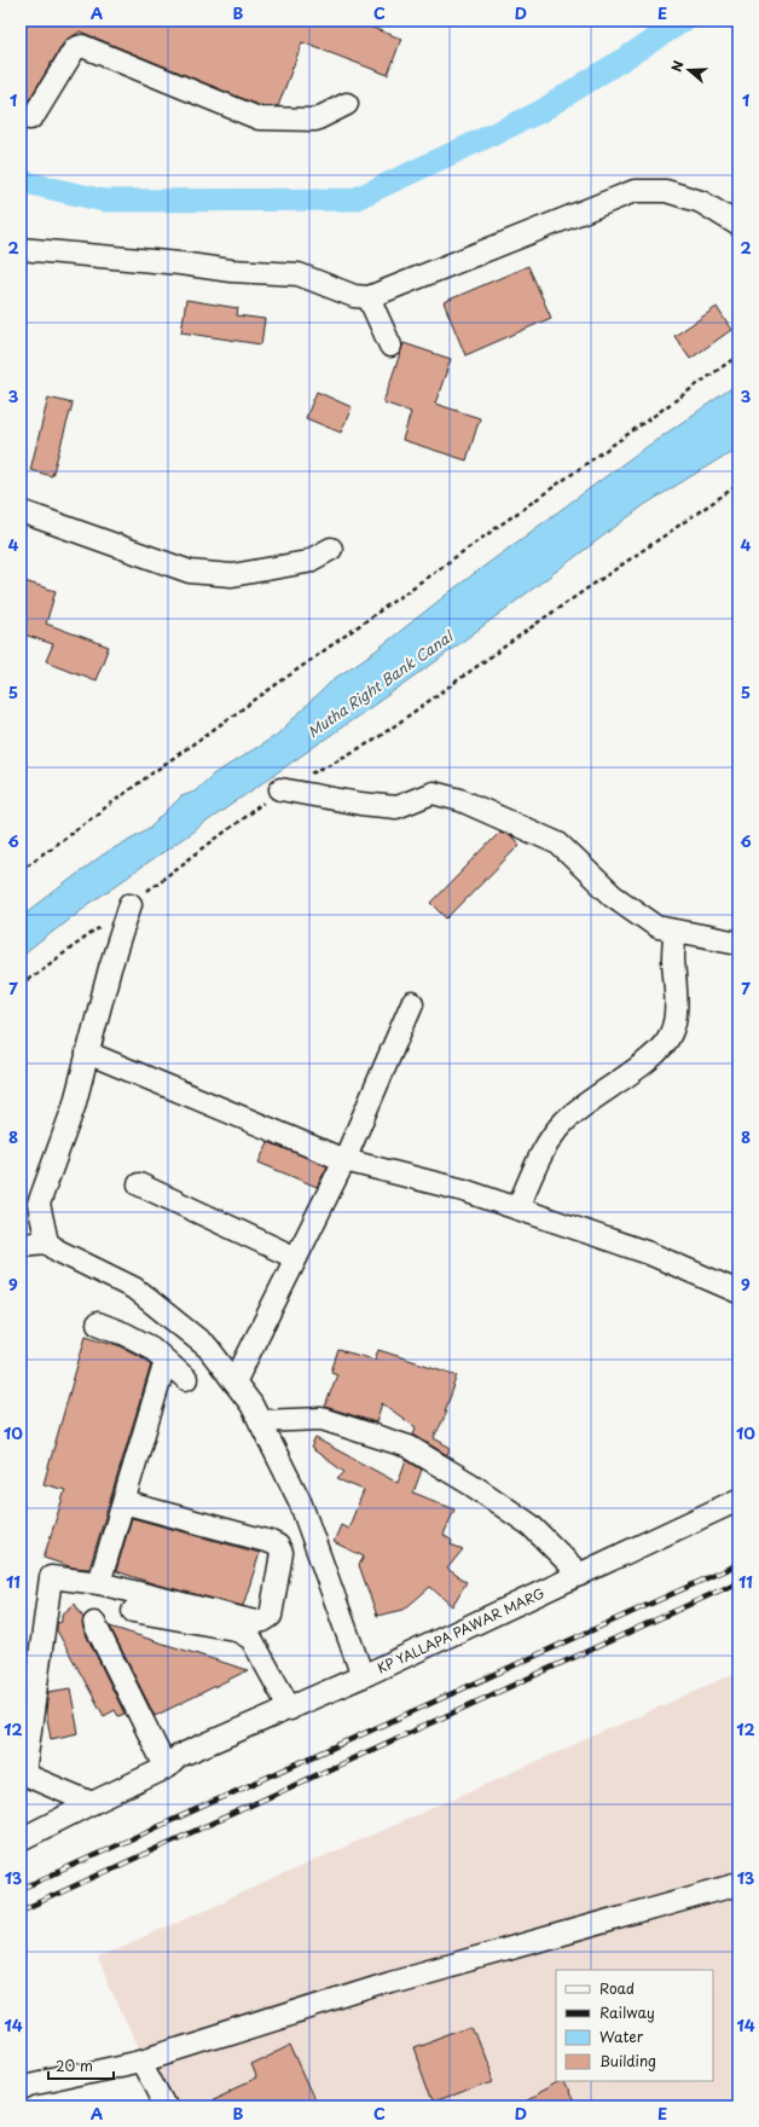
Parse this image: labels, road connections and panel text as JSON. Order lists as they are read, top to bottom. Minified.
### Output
{"streets":{"street":["KP YALLAPA PAWAR MARG"]},"water":["Mutha Right Bank Canal"],"legend":["Road","Railway","Water","Building"],"scale_bar":"20 m","north":"left","grid":{"columns":["A","B","C","D","E"],"rows":["1","2","3","4","5","6","7","8","9","10","11","12","13","14"]}}
